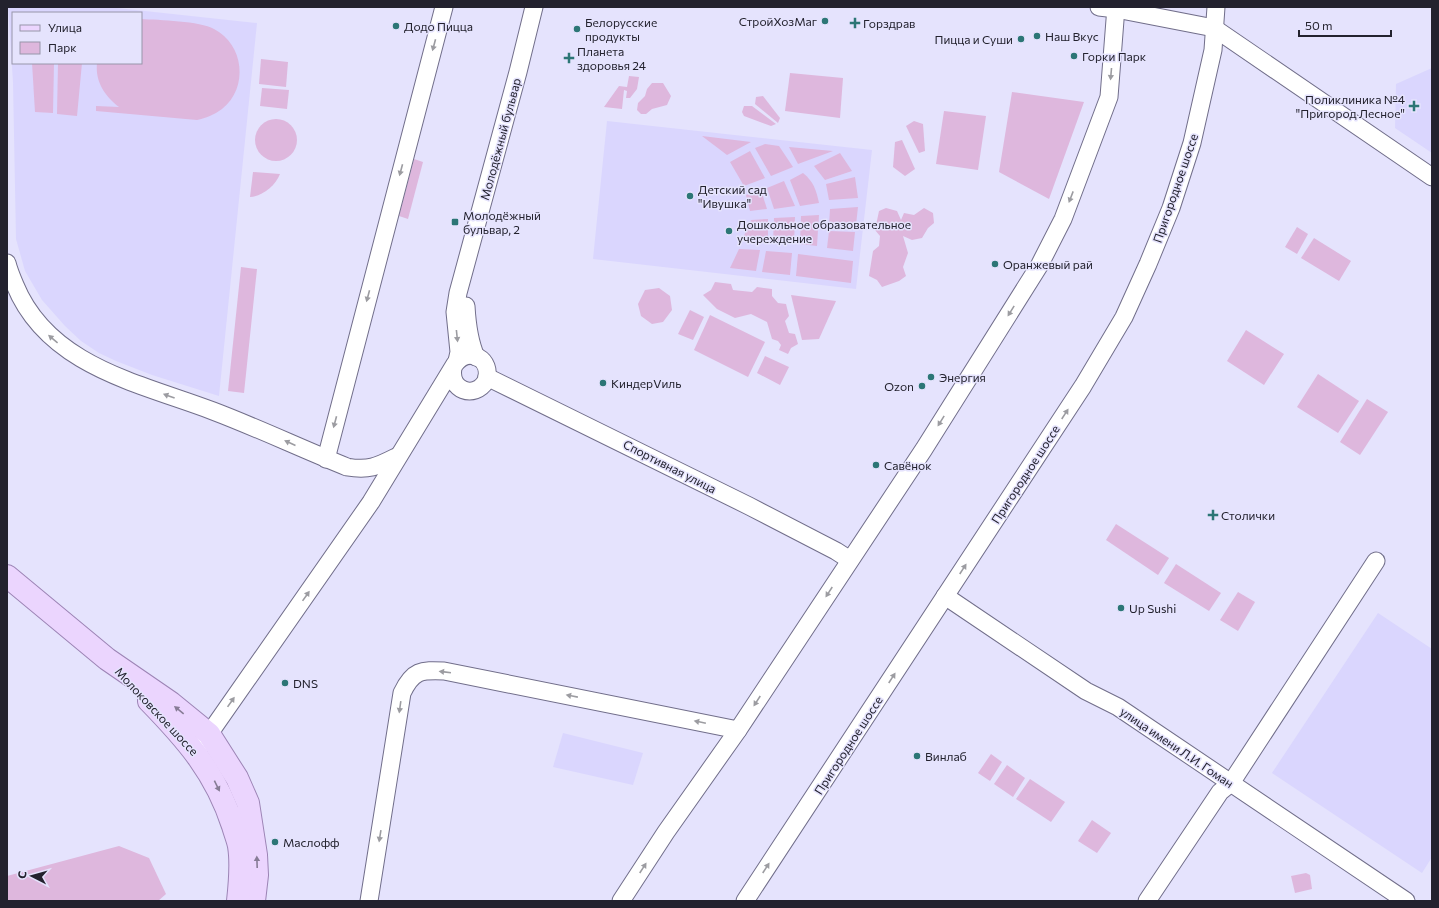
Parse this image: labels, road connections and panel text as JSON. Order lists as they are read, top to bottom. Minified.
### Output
{"streets":{"main road":["Молоковское шоссе"],"street":["Молодёжный бульвар","Пригородное шоссе","Спортивная улица","улица имени Л.И. Гоман"]},"crossings":[["Молодёжный бульвар","Спортивная улица"],["Пригородное шоссе","улица имени Л.И. Гоман"]],"places":{"other":["СтройХозМаг","Додо Пицца","Белорусские продукты","Наш Вкус","Пицца и Суши","Горки Парк","Детский сад \"Ивушка\"","Дошкольное образовательное учереждение","Оранжевый рай","Энергия","КиндерVиль","Ozon","Савёнок","Up Sushi","DNS","Винлаб","Маслофф"],"health":["Горздрав","Планета здоровья 24","Поликлиника №4 \"Пригород Лесное\"","Столички"],"transit":["Молодёжный бульвар, 2"]},"legend":["Улица","Парк"],"scale_bar":"50 m","north":"left"}
